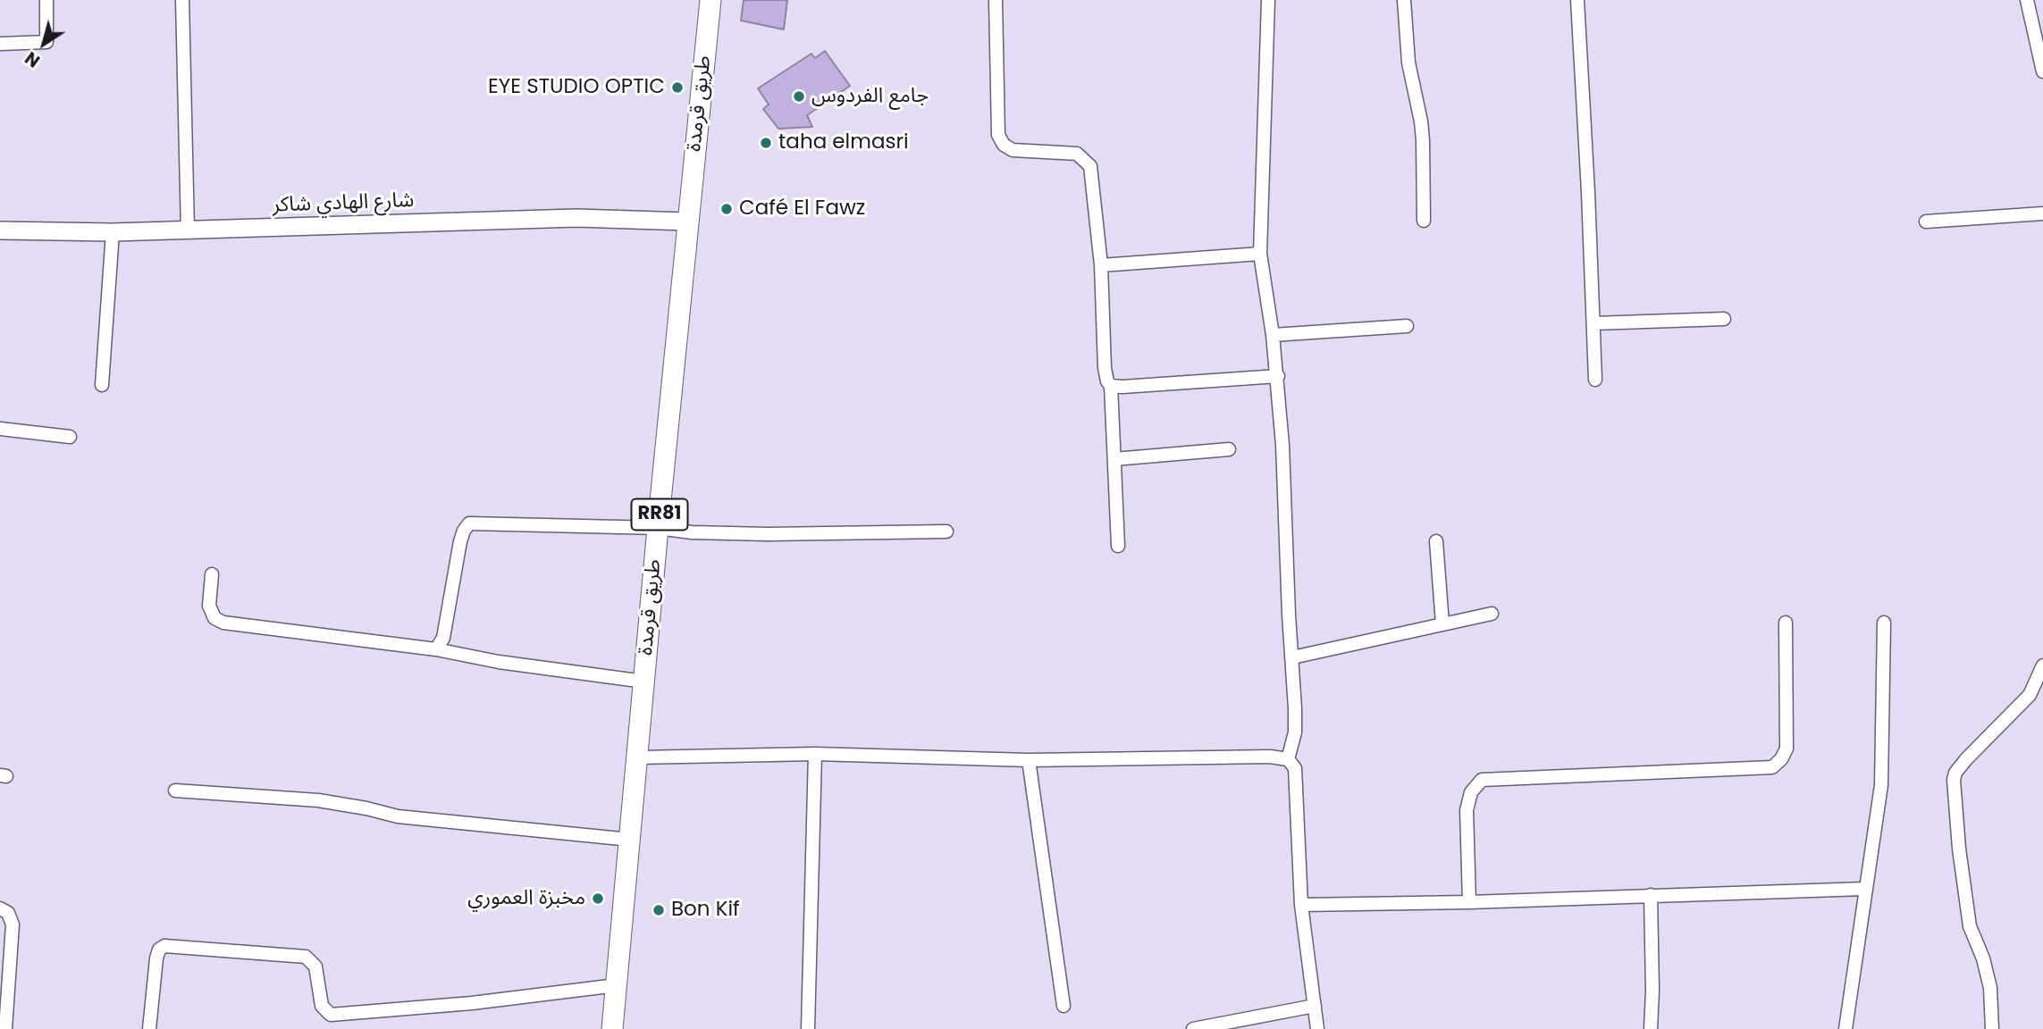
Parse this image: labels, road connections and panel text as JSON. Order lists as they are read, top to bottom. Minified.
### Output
{"streets":{"main road":["طريق قرمدة","RR81"],"street":["شارع الهادي شاكر"]},"crossings":[["طريق قرمدة","شارع الهادي شاكر"]],"places":["EYE STUDIO OPTIC","جامع الفردوس","taha elmasri","Café El Fawz","مخبزة العموري","Bon Kif"],"north":"bottom left"}
